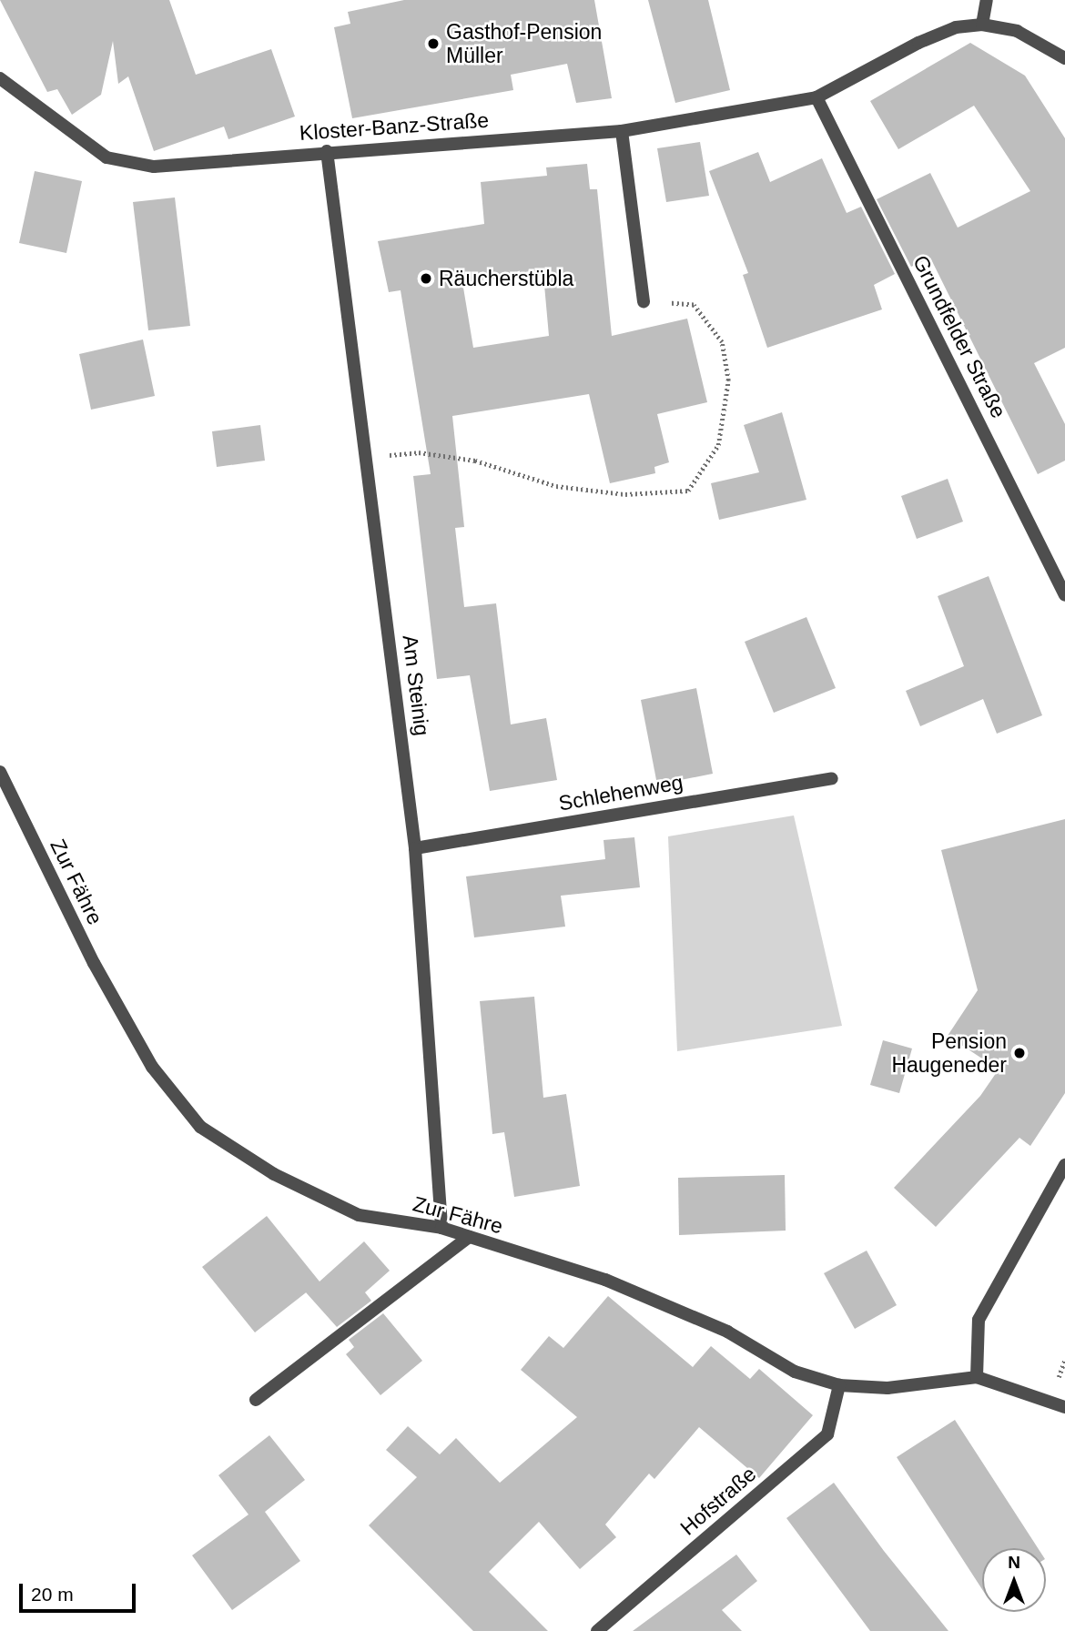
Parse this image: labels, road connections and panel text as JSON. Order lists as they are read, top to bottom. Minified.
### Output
{"streets":{"street":["Kloster-Banz-Straße","Grundfelder Straße","Am Steinig","Schlehenweg","Zur Fähre","Hofstraße"]},"crossings":[["Kloster-Banz-Straße","Grundfelder Straße"],["Kloster-Banz-Straße","Am Steinig"],["Am Steinig","Schlehenweg"],["Am Steinig","Zur Fähre"],["Zur Fähre","Hofstraße"]],"places":["Gasthof-Pension Müller","Räucherstübla","Pension Haugeneder"],"scale_bar":"20 m","north":"top"}
